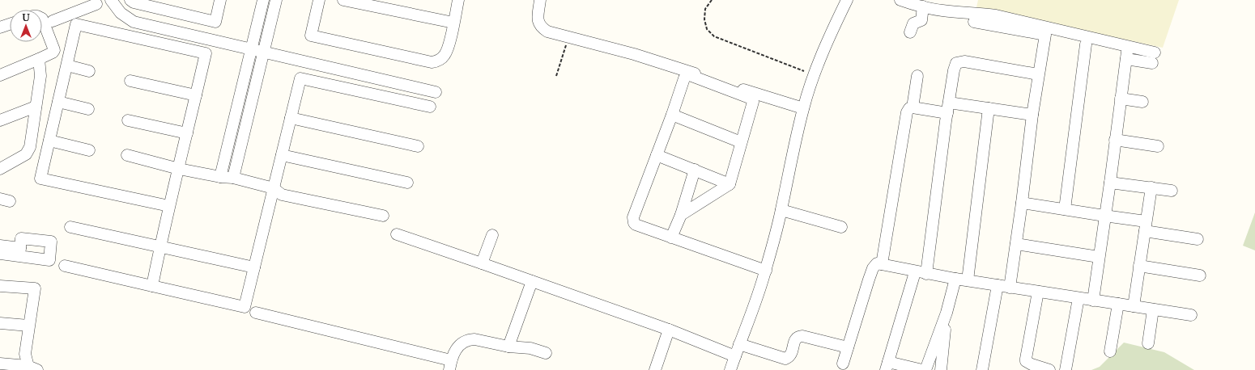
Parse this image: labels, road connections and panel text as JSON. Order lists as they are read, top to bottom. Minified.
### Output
{"north":"top"}
